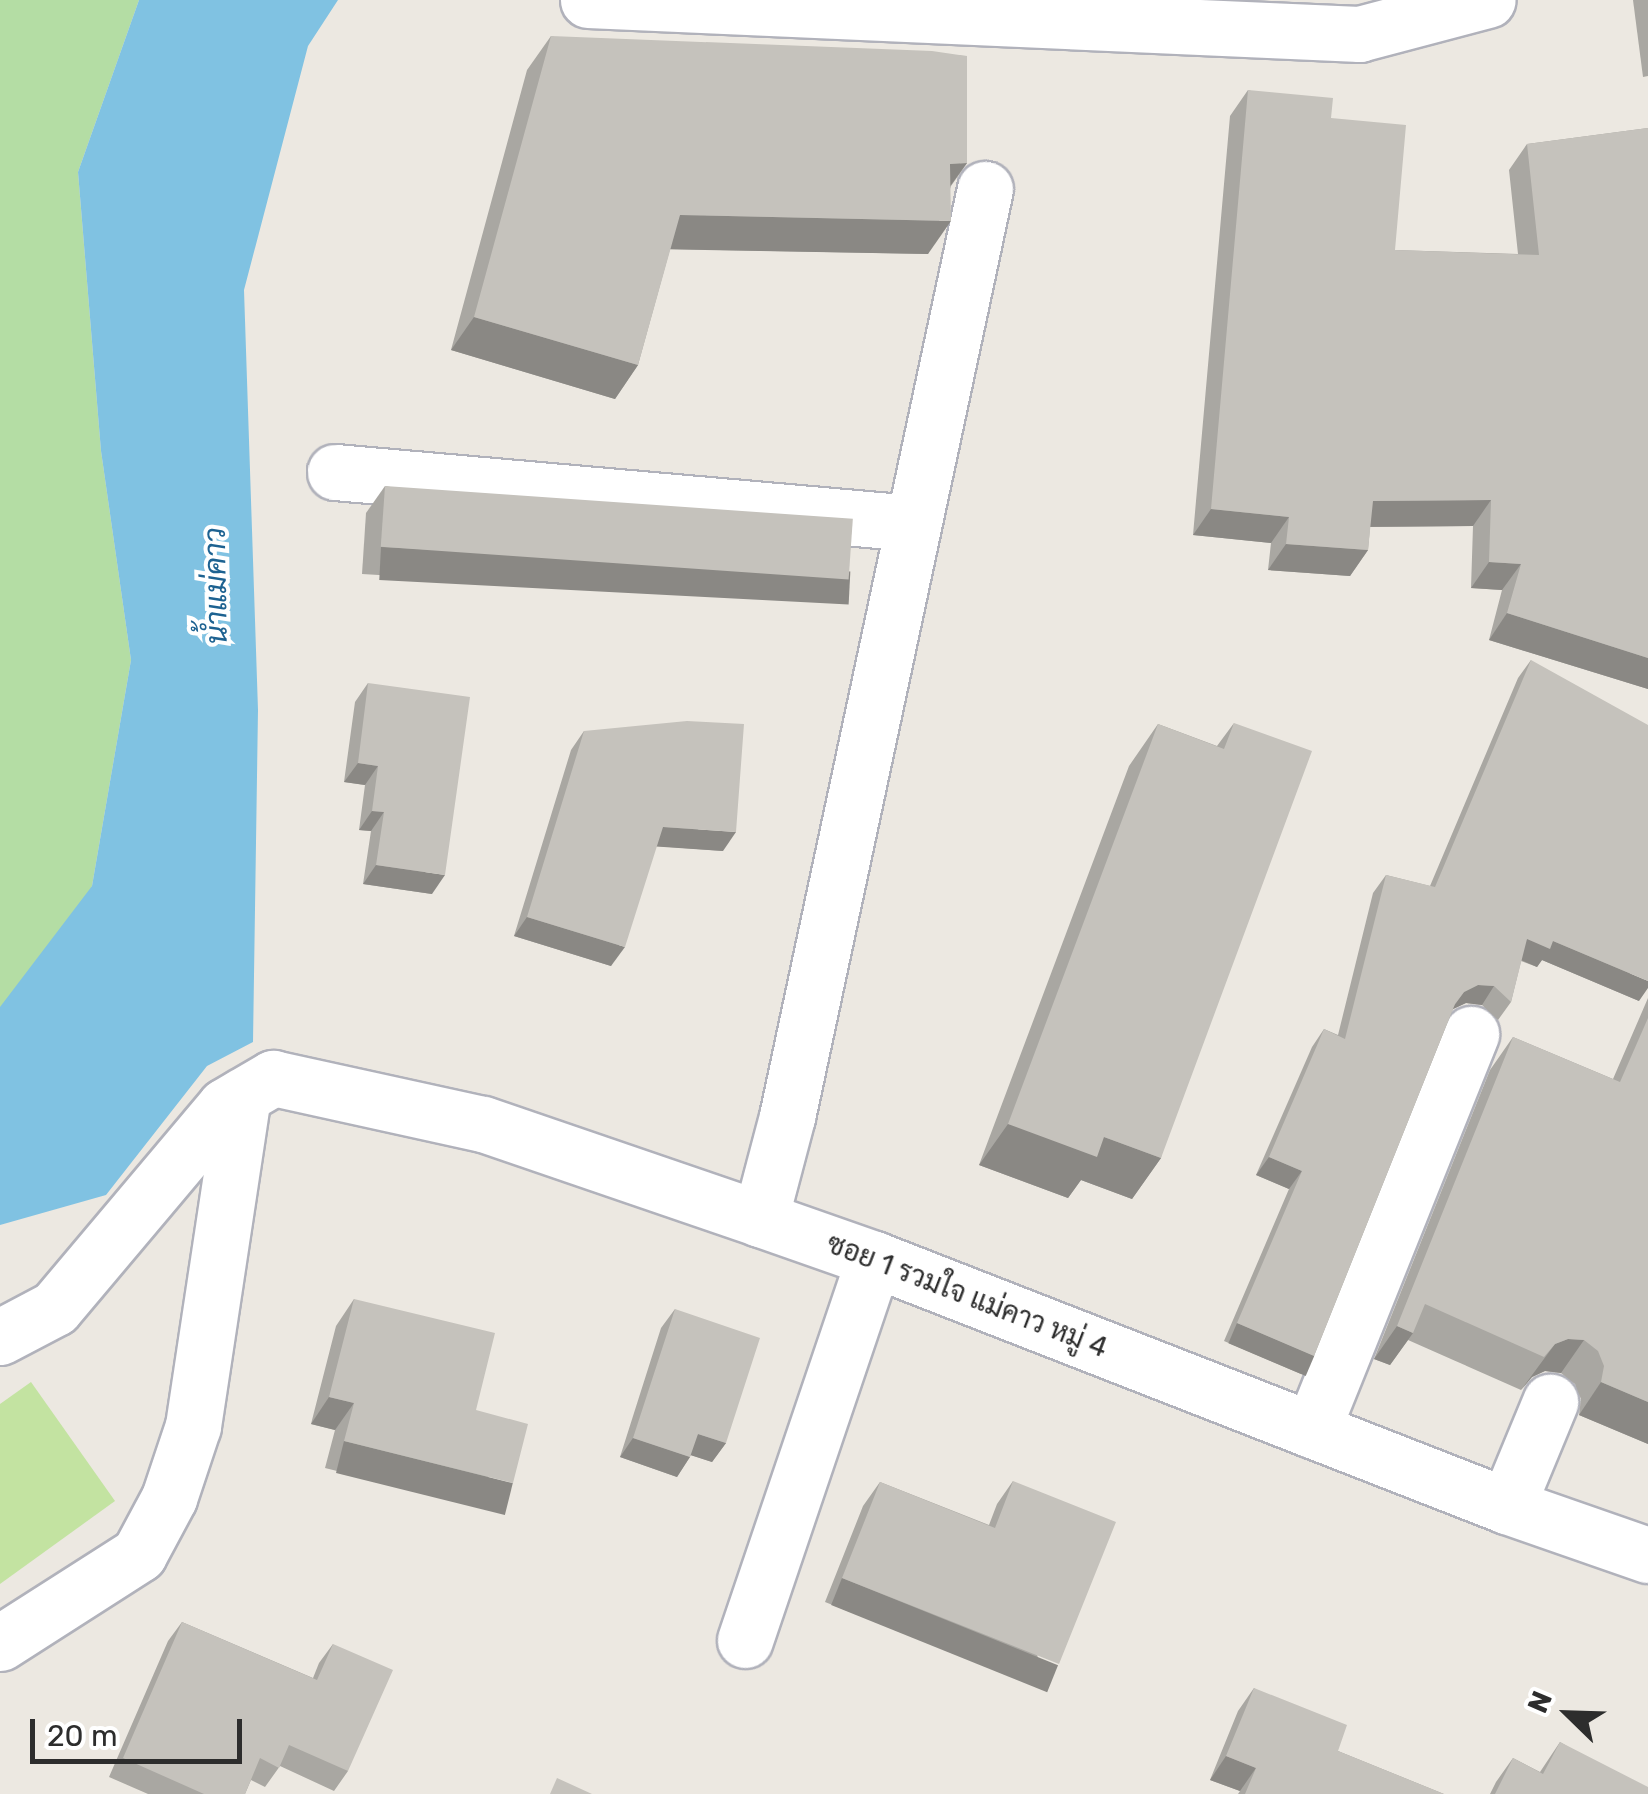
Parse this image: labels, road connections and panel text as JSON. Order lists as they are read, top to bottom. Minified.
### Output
{"streets":{"street":["ซอย 1 รวมใจ แม่คาว หมู่ 4"]},"water":["น้ำแม่คาว"],"scale_bar":"20 m","north":"top left"}
